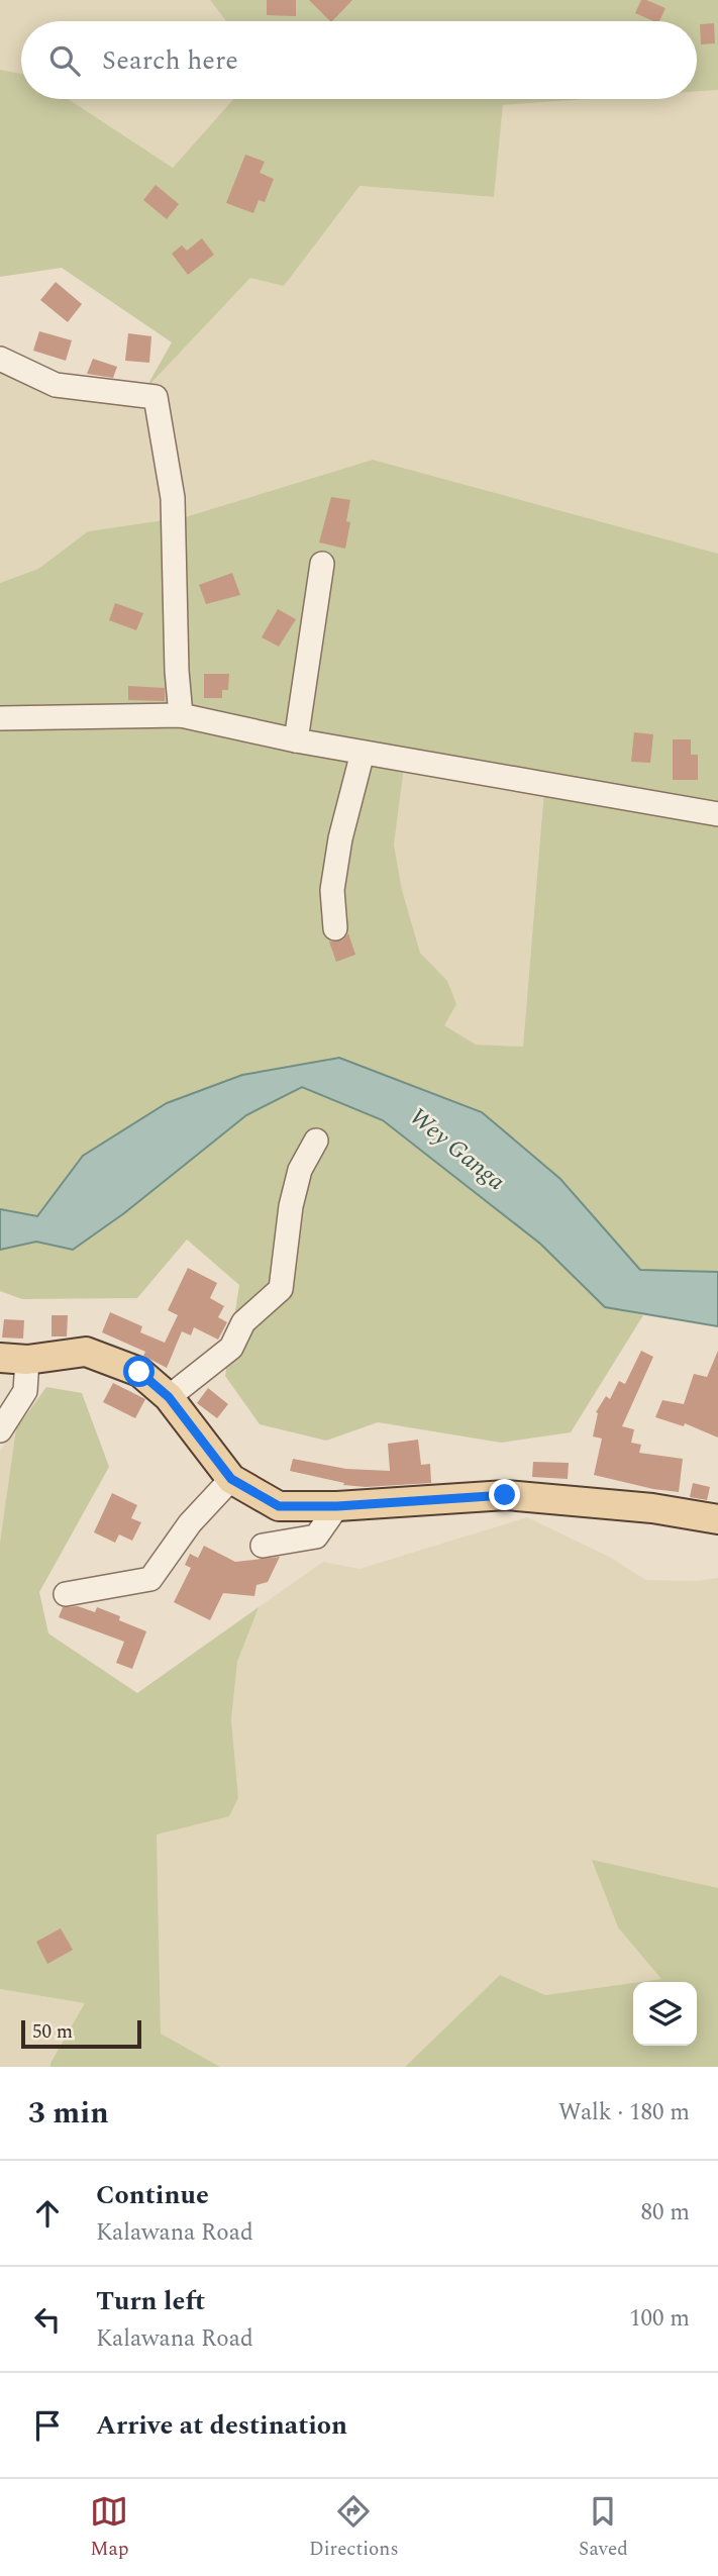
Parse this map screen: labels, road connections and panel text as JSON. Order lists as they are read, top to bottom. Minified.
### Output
{"water":["Wey Ganga"],"scale_bar":"50 m","page":{"search":"Search here","scale":"50 m","heading":["3 min","Walk · 180 m"],"list":[["Continue","Kalawana Road","80 m"],["Turn left","Kalawana Road","100 m"],"Arrive at destination"],"nav":["Map","Directions","Saved"]}}
